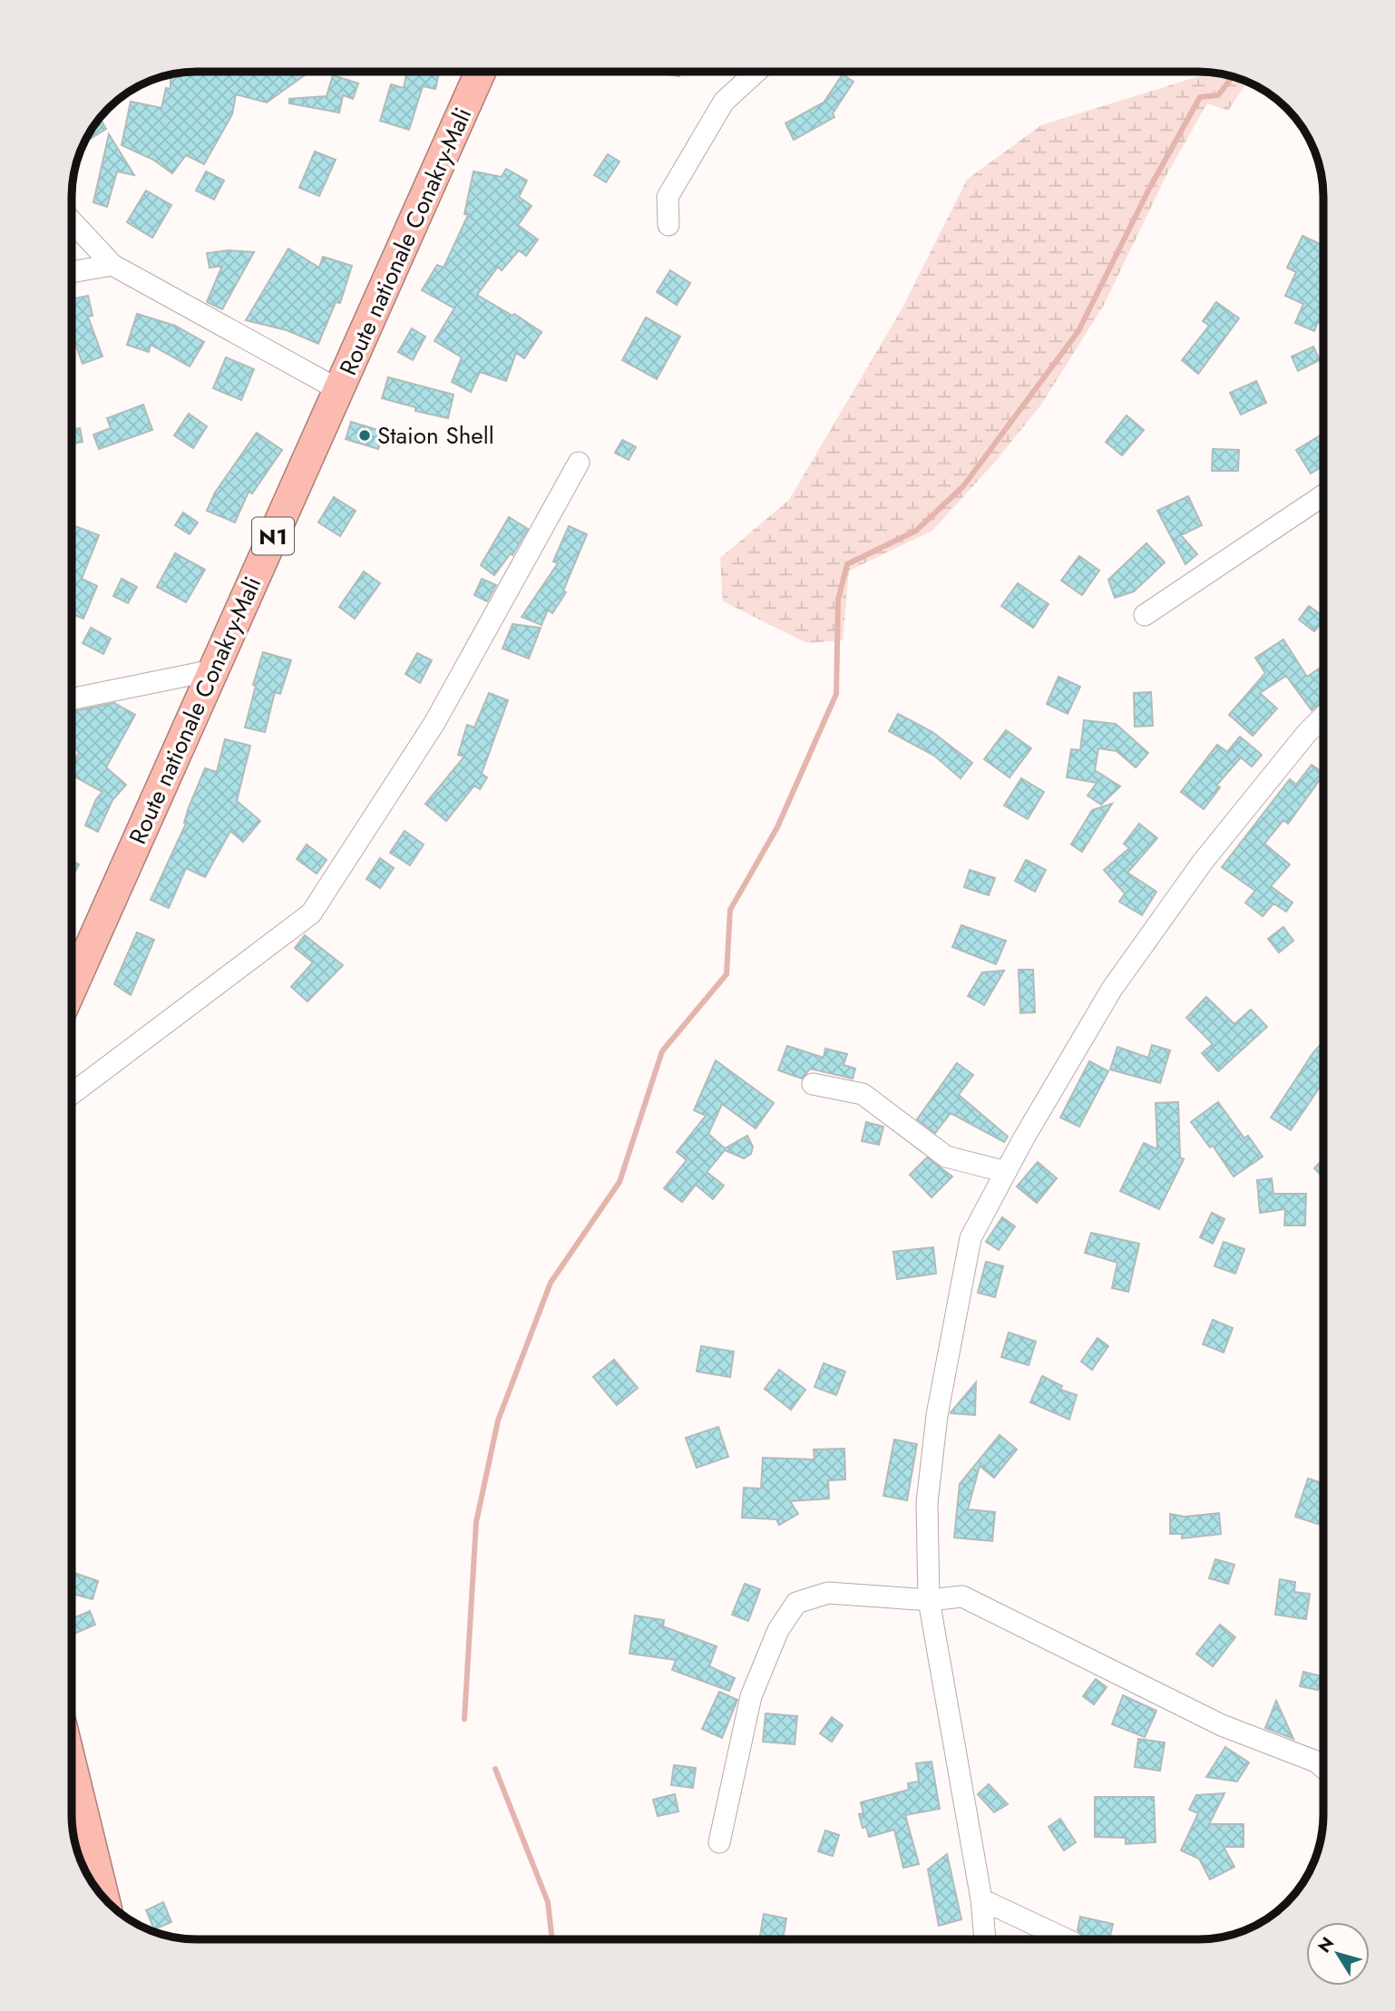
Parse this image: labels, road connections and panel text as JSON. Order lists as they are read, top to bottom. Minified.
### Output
{"streets":{"highway":["Route nationale Conakry-Mali","N1"]},"places":["Staion Shell"],"north":"top left"}
